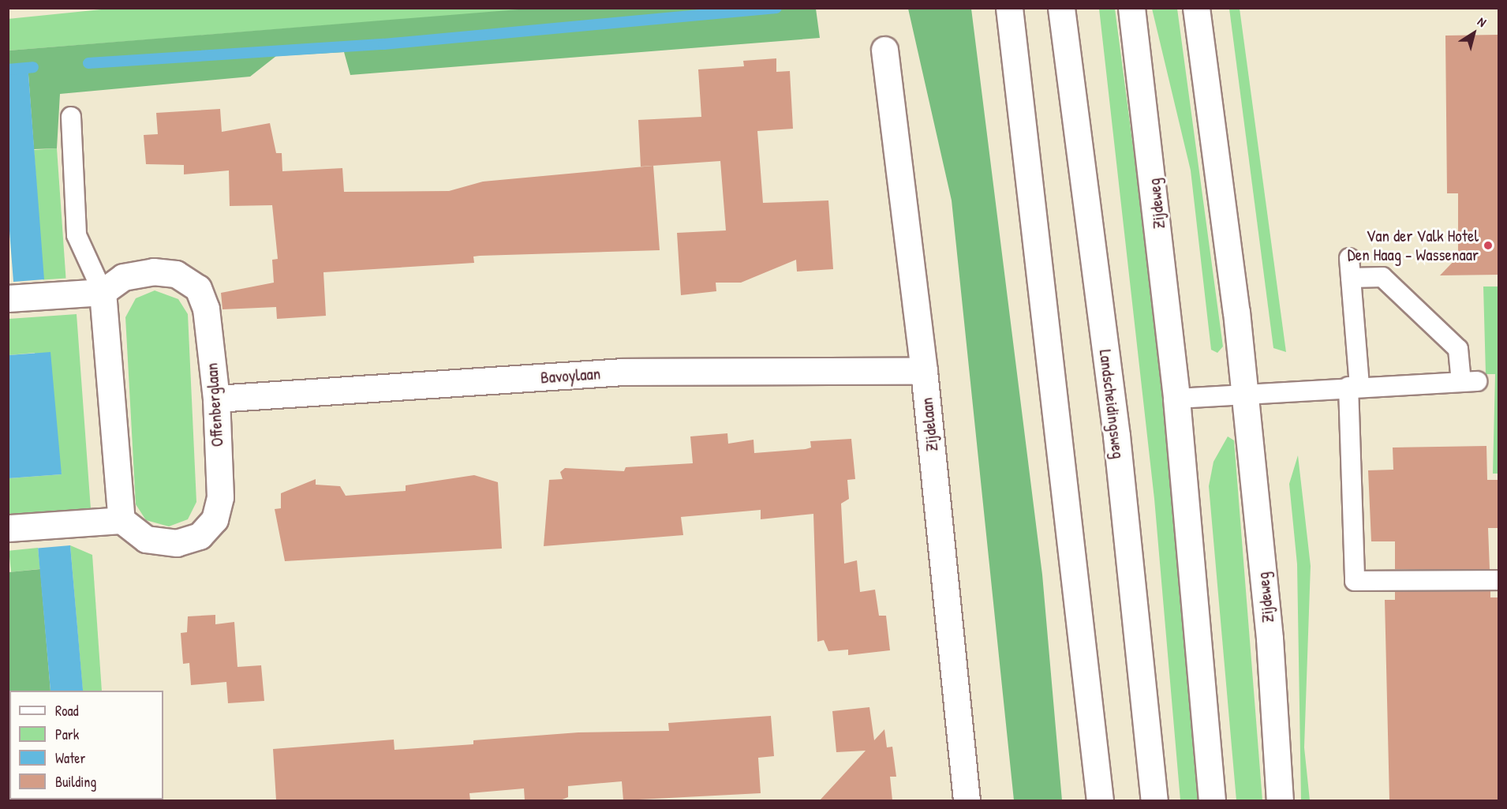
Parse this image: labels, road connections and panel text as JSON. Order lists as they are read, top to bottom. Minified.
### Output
{"streets":{"main road":["Zijdeweg","Bavoylaan","Landscheidingsweg","Offenberglaan","Zijdelaan"]},"crossings":[["Bavoylaan","Offenberglaan"],["Bavoylaan","Zijdelaan"]],"places":["Van der Valk Hotel Den Haag - Wassenaar"],"legend":["Road","Park","Water","Building"],"north":"top right"}
